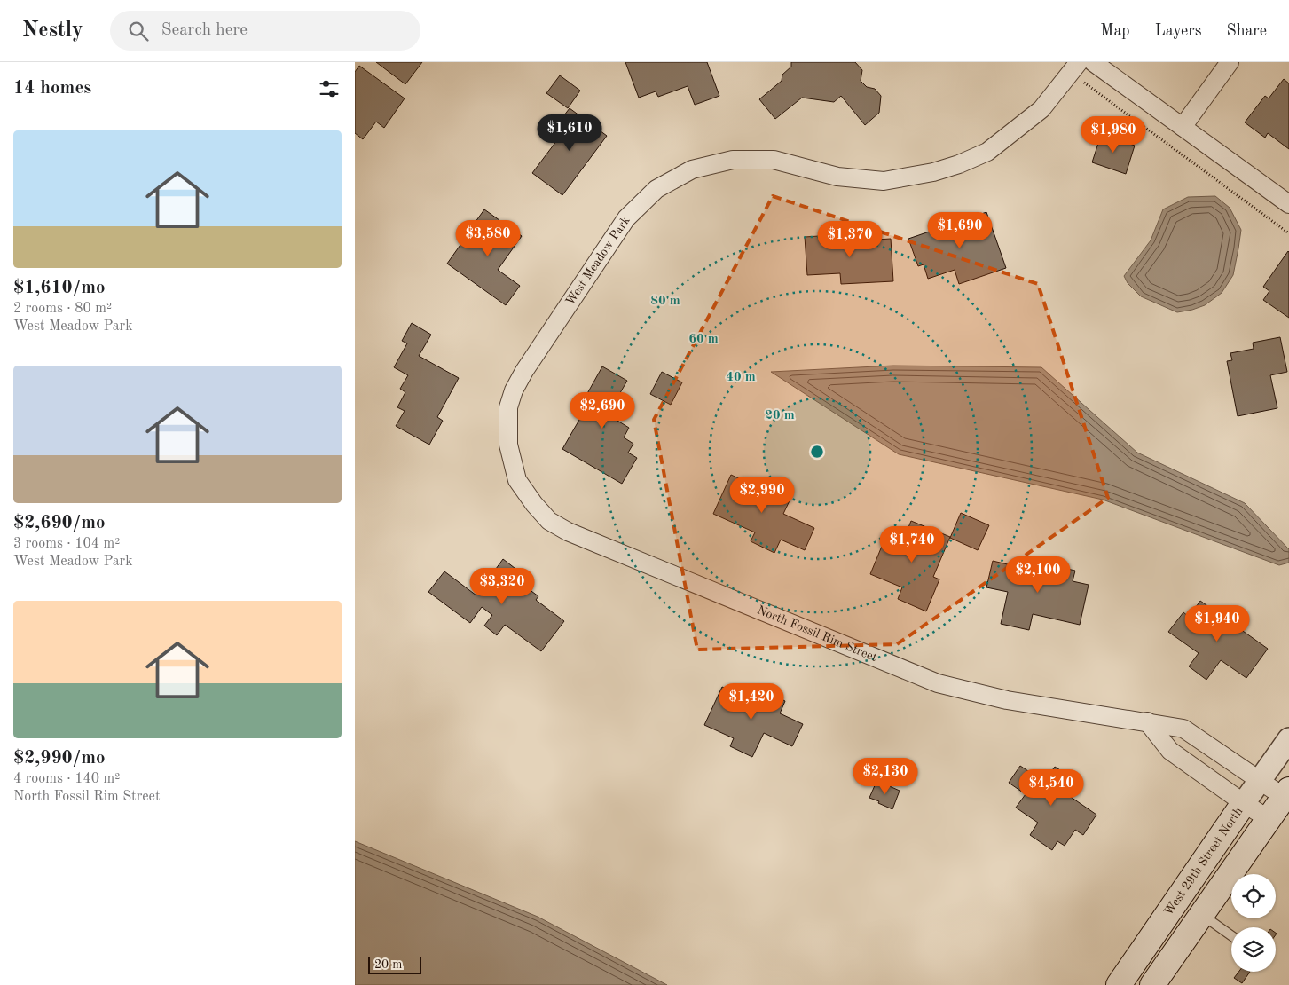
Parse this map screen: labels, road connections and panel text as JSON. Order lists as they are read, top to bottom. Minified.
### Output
{"streets":{"main road":["West 29th Street North"],"street":["West Meadow Park","North Fossil Rim Street"]},"crossings":[["West Meadow Park","North Fossil Rim Street"],["North Fossil Rim Street","West 29th Street North"]],"scale_bar":"20 m","page":{"header":"Nestly","search":"Search here","nav":["Map","Layers","Share"],"heading":"14 homes","price":["$1,610","$1,980","$1,690","$3,580","$1,370","$2,690","$2,990","$1,740","$2,100","$3,320","$1,940","$1,420","$2,130","$4,540"],"list":[{"name":"$1,610/mo","note":"2 rooms · 80 m² · West Meadow Park"},{"name":"$2,690/mo","note":"3 rooms · 104 m² · West Meadow Park"},{"name":"$2,990/mo","note":"4 rooms · 140 m² · North Fossil Rim Street"}],"scale":"20 m"},"rings":["80 m","60 m","40 m","20 m"]}
